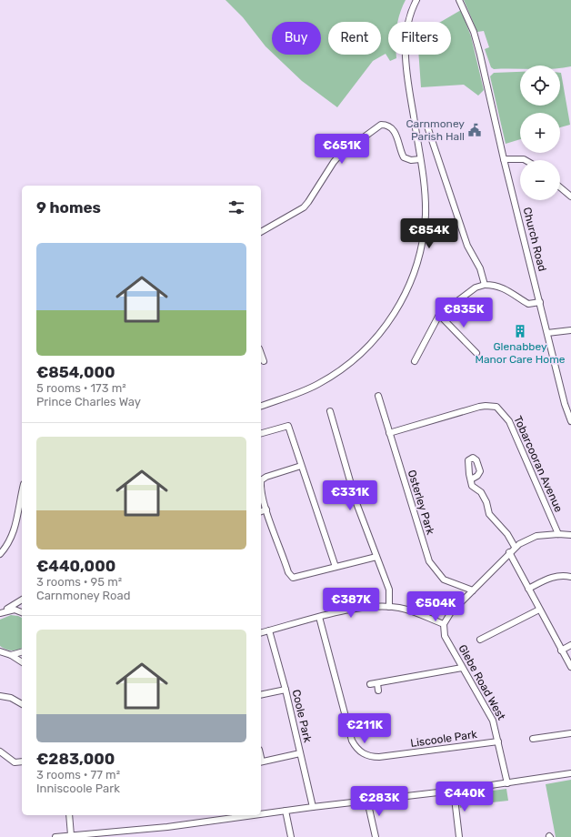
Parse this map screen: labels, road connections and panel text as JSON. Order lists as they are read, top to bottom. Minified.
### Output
{"streets":{"street":["Church Road","Tobarcooran Avenue","Osterley Park","Glebe Road West","Coole Park","Liscoole Park"]},"crossings":[["Tobarcooran Avenue","Osterley Park"],["Glebe Road West","Liscoole Park"]],"places":{"public building":["Carnmoney Parish Hall"],"building":["Glenabbey Manor Care Home"]},"page":{"chip":["Buy","Rent","Filters"],"map_buttons":["+","−"],"price":["€651K","€854K","€835K","€331K","€387K","€504K","€211K","€440K","€283K"],"heading":"9 homes","list":[{"name":"€854,000","note":"5 rooms · 173 m² · Prince Charles Way"},{"name":"€440,000","note":"3 rooms · 95 m² · Carnmoney Road"},{"name":"€283,000","note":"3 rooms · 77 m² · Inniscoole Park"}]}}
